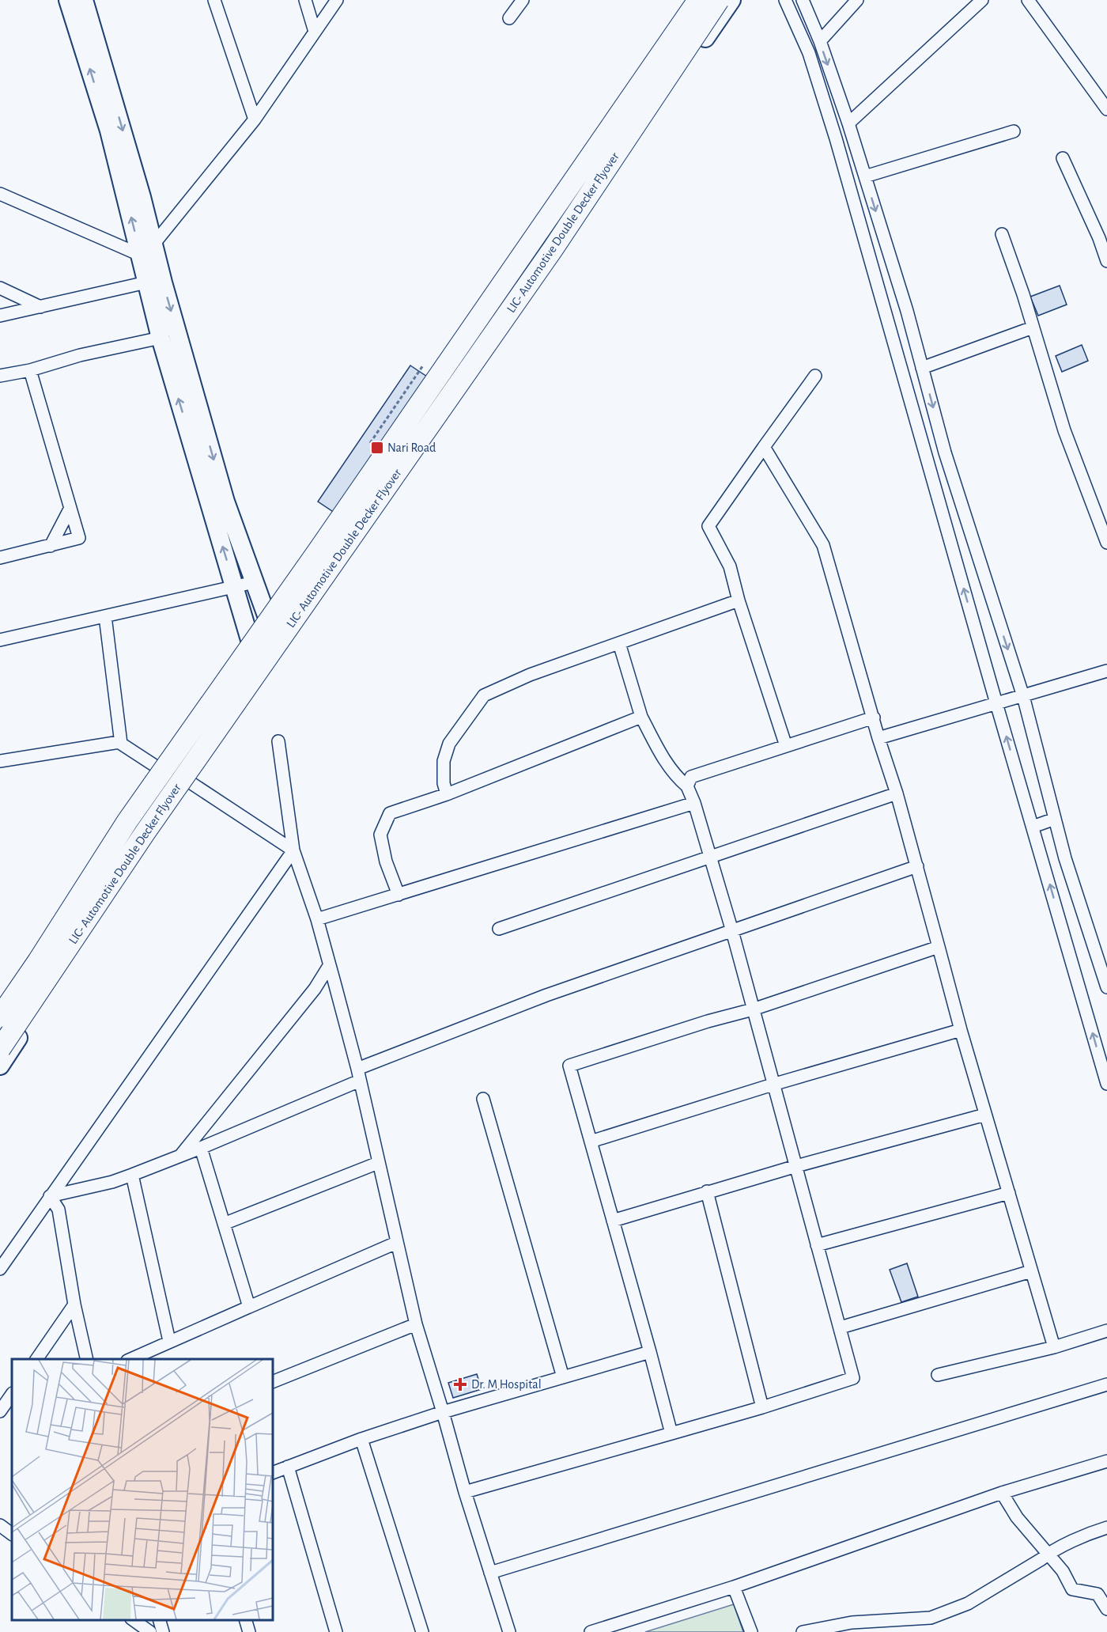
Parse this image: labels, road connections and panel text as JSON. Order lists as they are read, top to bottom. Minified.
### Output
{"streets":{"main road":["LIC- Automotive Double Decker Flyover"]},"places":{"transit":["Nari Road"],"health":["Dr. M Hospital"]}}
